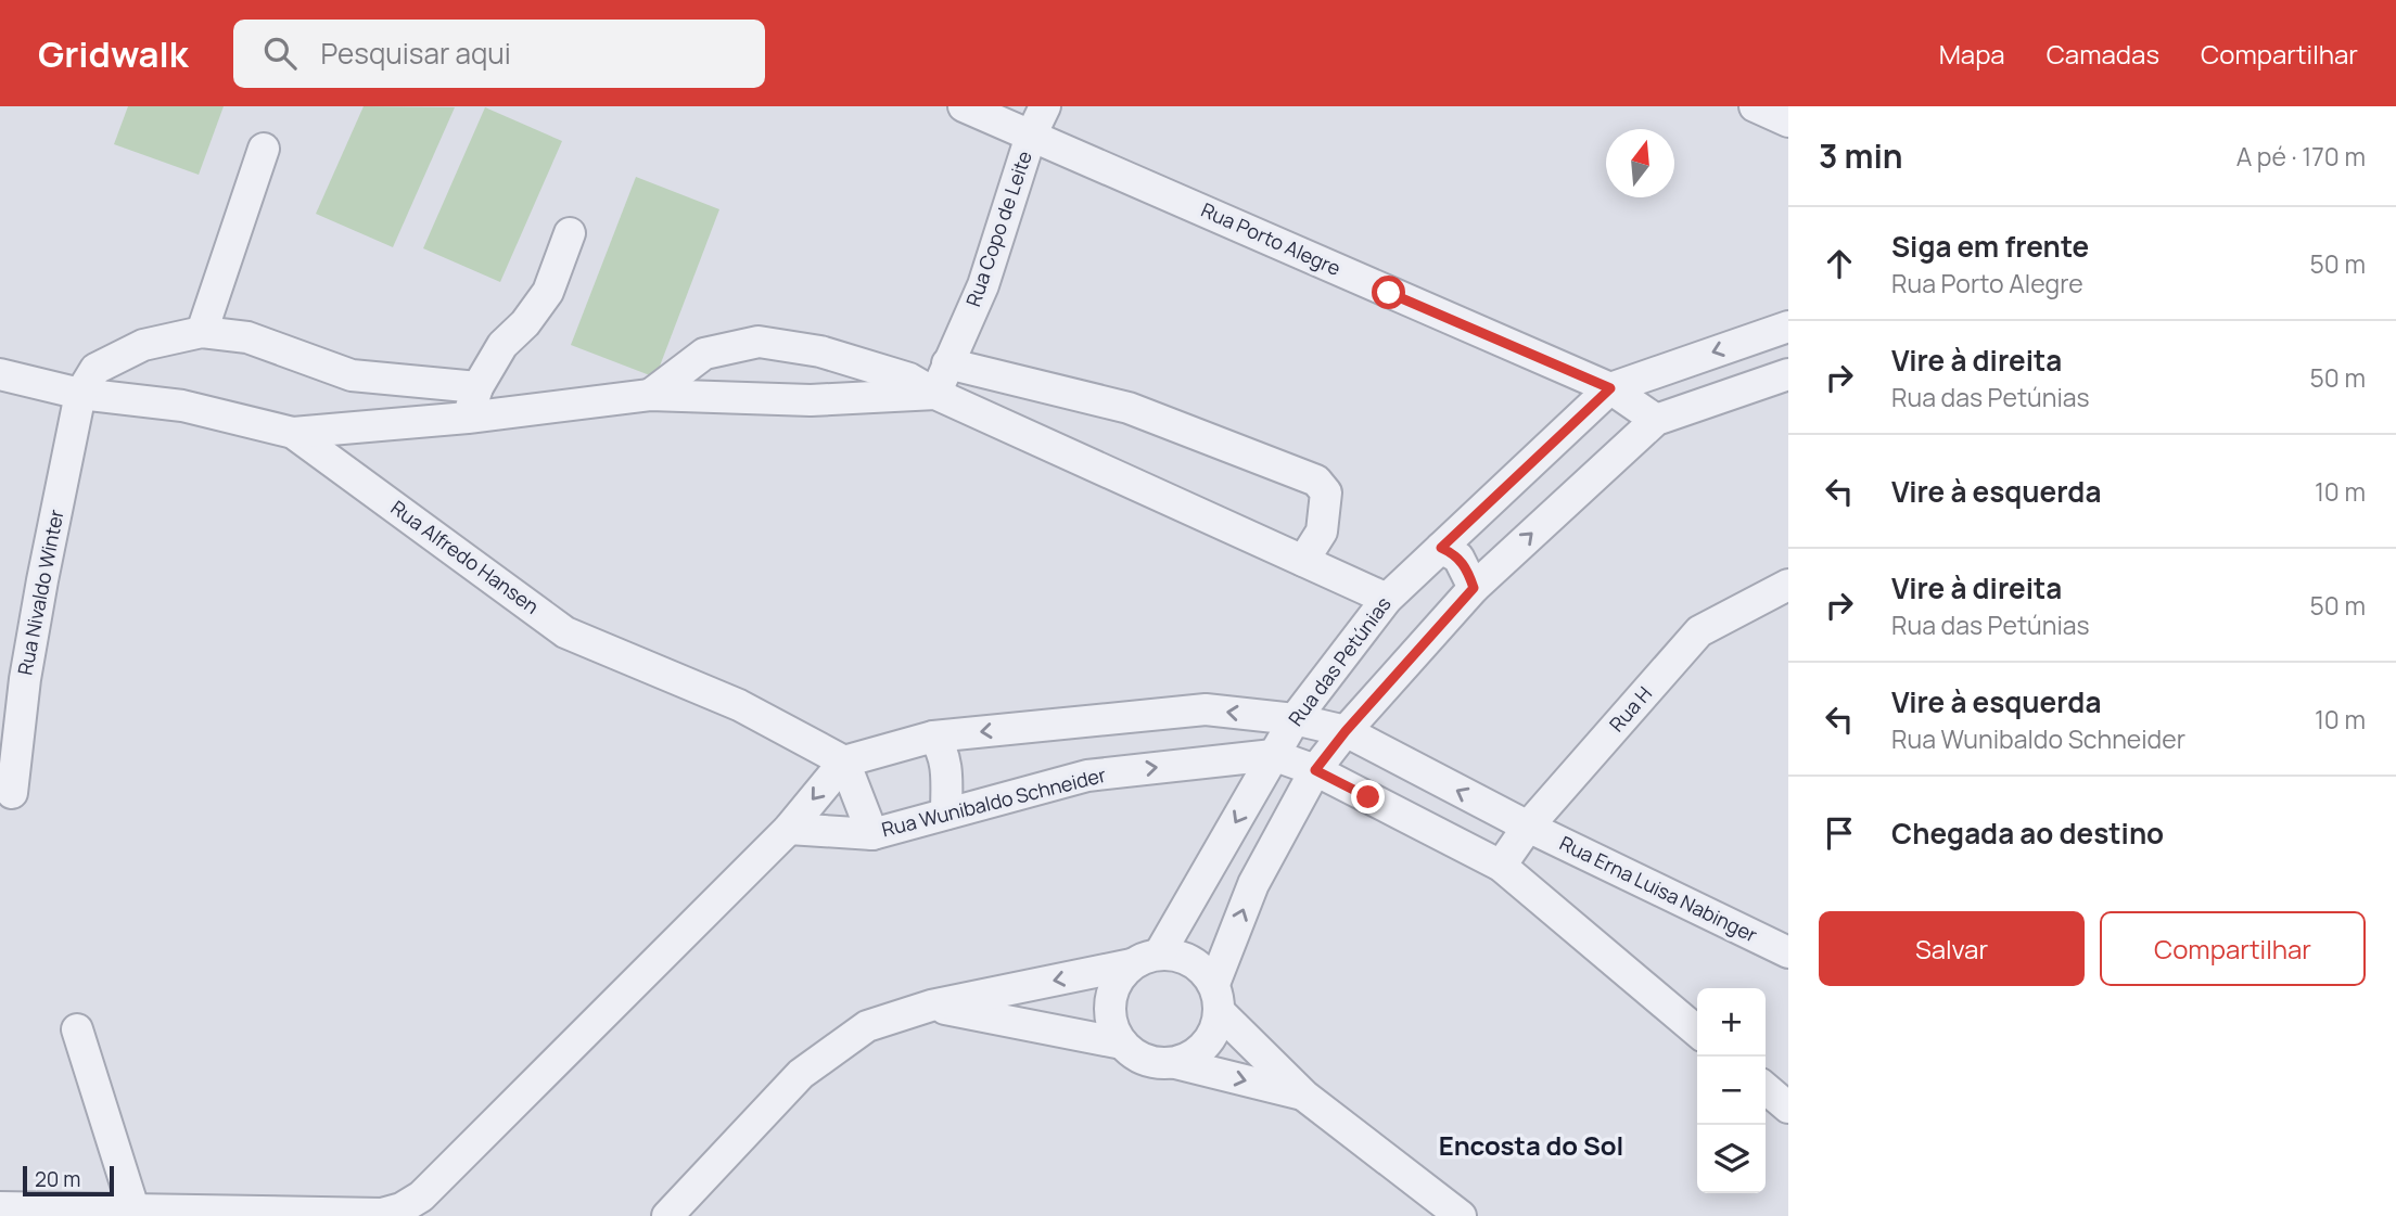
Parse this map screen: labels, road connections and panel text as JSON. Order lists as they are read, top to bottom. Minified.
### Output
{"streets":{"street":["Rua Copo de Leite","Rua Porto Alegre","Rua Alfredo Hansen","Rua Nivaldo Winter","Rua das Petúnias","Rua H","Rua Wunibaldo Schneider","Rua Erna Luisa Nabinger"]},"crossings":[["Rua Copo de Leite","Rua Porto Alegre"],["Rua Porto Alegre","Rua das Petúnias"],["Rua Alfredo Hansen","Rua Nivaldo Winter"],["Rua das Petúnias","Rua Wunibaldo Schneider"],["Rua H","Rua Wunibaldo Schneider"],["Rua H","Rua Erna Luisa Nabinger"]],"districts":["Encosta do Sol"],"scale_bar":"20 m","north":"top","page":{"header":"Gridwalk","search":"Pesquisar aqui","nav":["Mapa","Camadas","Compartilhar"],"heading":["3 min","A pé · 170 m"],"list":[["Siga em frente","Rua Porto Alegre","50 m"],["Vire à direita","Rua das Petúnias","50 m"],["Vire à esquerda","10 m"],["Vire à direita","Rua das Petúnias","50 m"],["Vire à esquerda","Rua Wunibaldo Schneider","10 m"],"Chegada ao destino"],"buttons":["Salvar","Compartilhar"],"map_buttons":["+","−"],"scale":"20 m"}}
